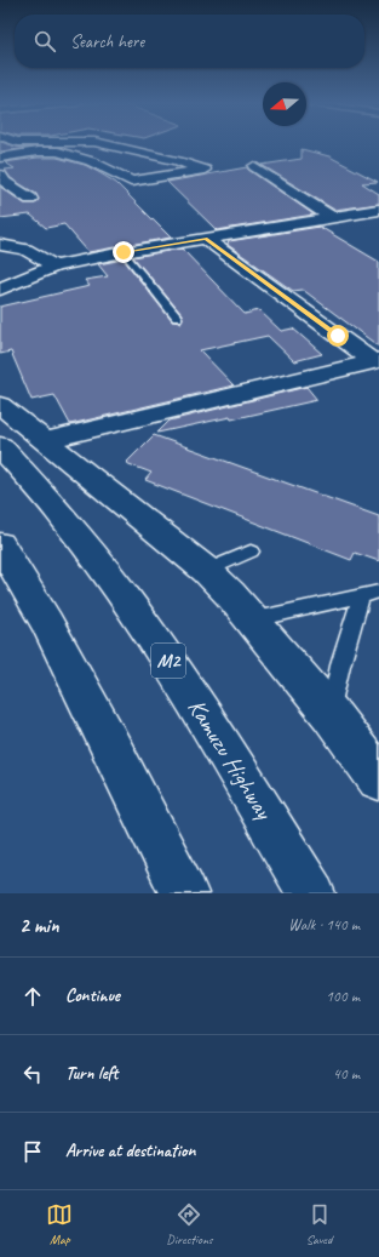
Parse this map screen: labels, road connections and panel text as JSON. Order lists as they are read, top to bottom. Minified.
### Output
{"streets":{"main road":["M2","Kamuzu Highway"]},"north":"left","page":{"search":"Search here","heading":["2 min","Walk · 140 m"],"list":[["Continue","100 m"],["Turn left","40 m"],"Arrive at destination"],"nav":["Map","Directions","Saved"]}}
